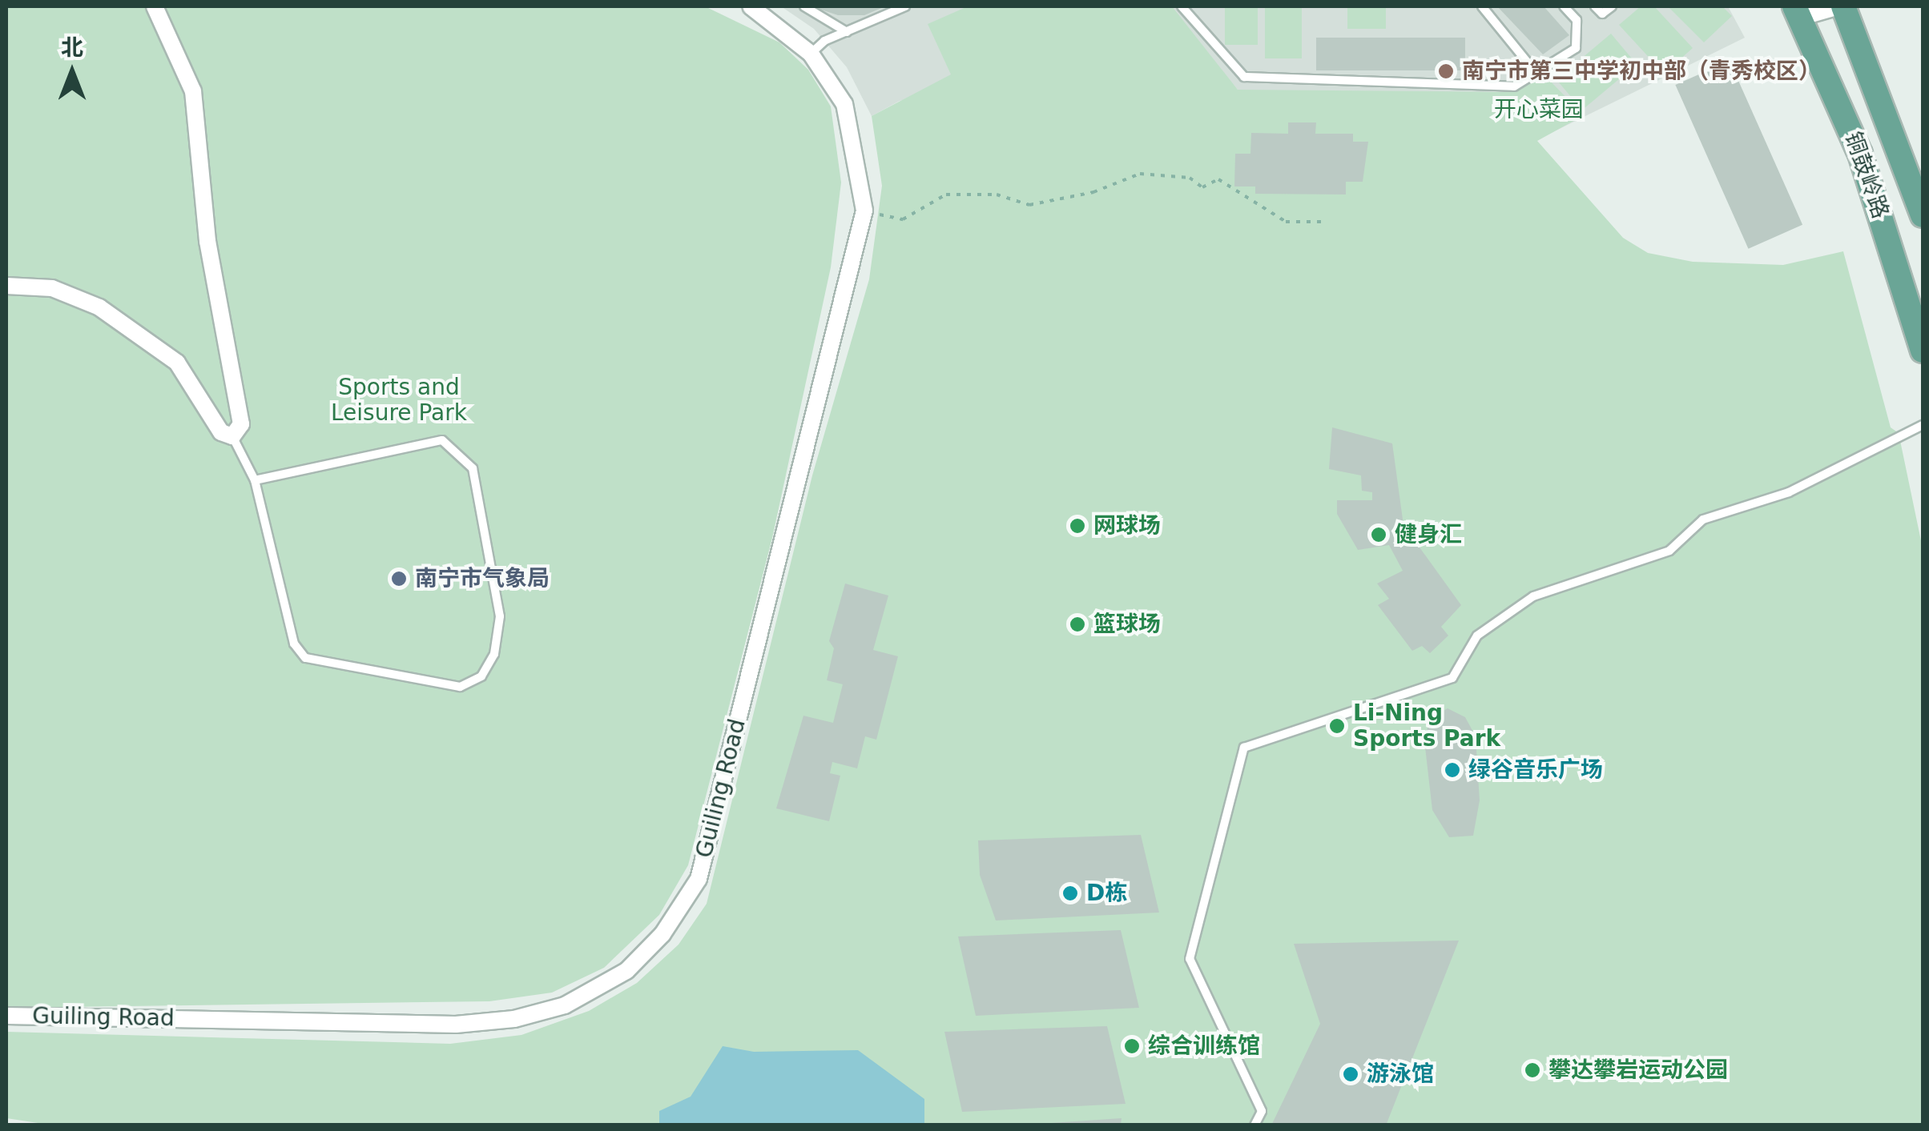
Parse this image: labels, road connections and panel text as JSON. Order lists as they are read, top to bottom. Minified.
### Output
{"streets":{"main road":["铜鼓岭路"],"street":["Guiling Road"]},"parks":["开心菜园","Sports and Leisure Park"],"places":["南宁市第三中学初中部（青秀校区）","网球场","健身汇","南宁市气象局","篮球场","Li-Ning Sports Park","绿谷音乐广场","D栋","综合训练馆","攀达攀岩运动公园","游泳馆"],"north":"top"}
